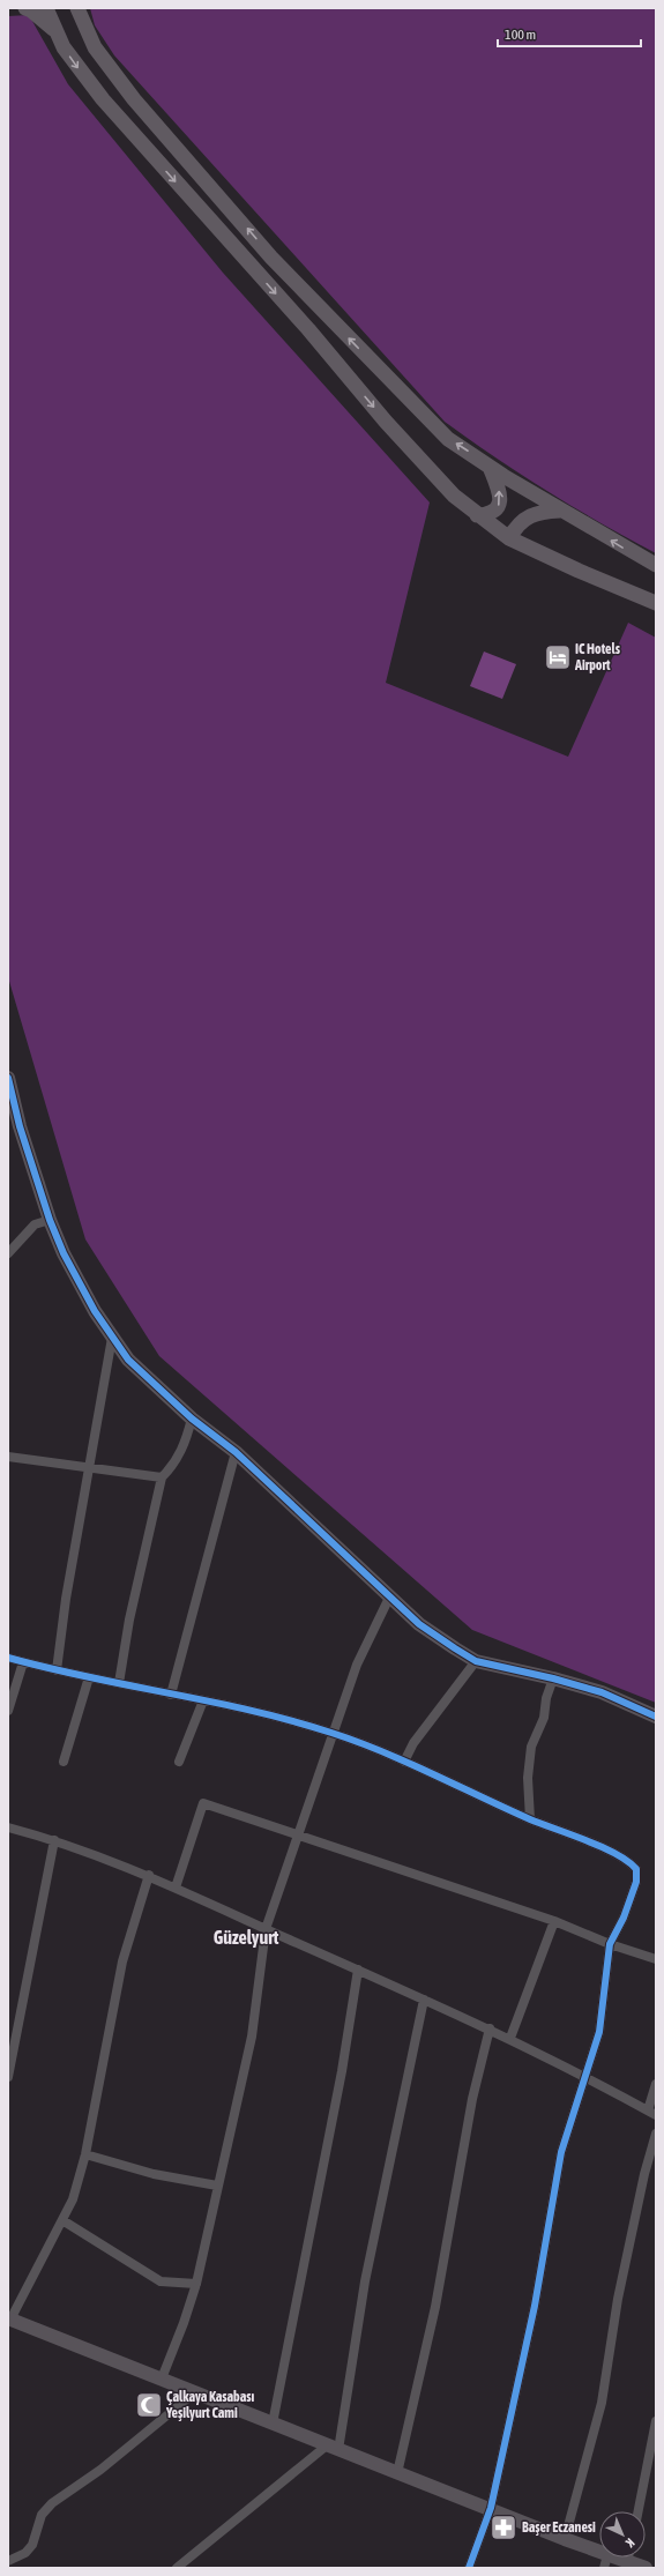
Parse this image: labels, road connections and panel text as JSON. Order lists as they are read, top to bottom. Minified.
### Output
{"districts":["Güzelyurt"],"places":{"hotel":["IC Hotels Airport"],"mosque":["Çalkaya Kasabası Yeşilyurt Cami"],"pharmacy":["Başer Eczanesi"]},"scale_bar":"100 m","north":"bottom right"}
